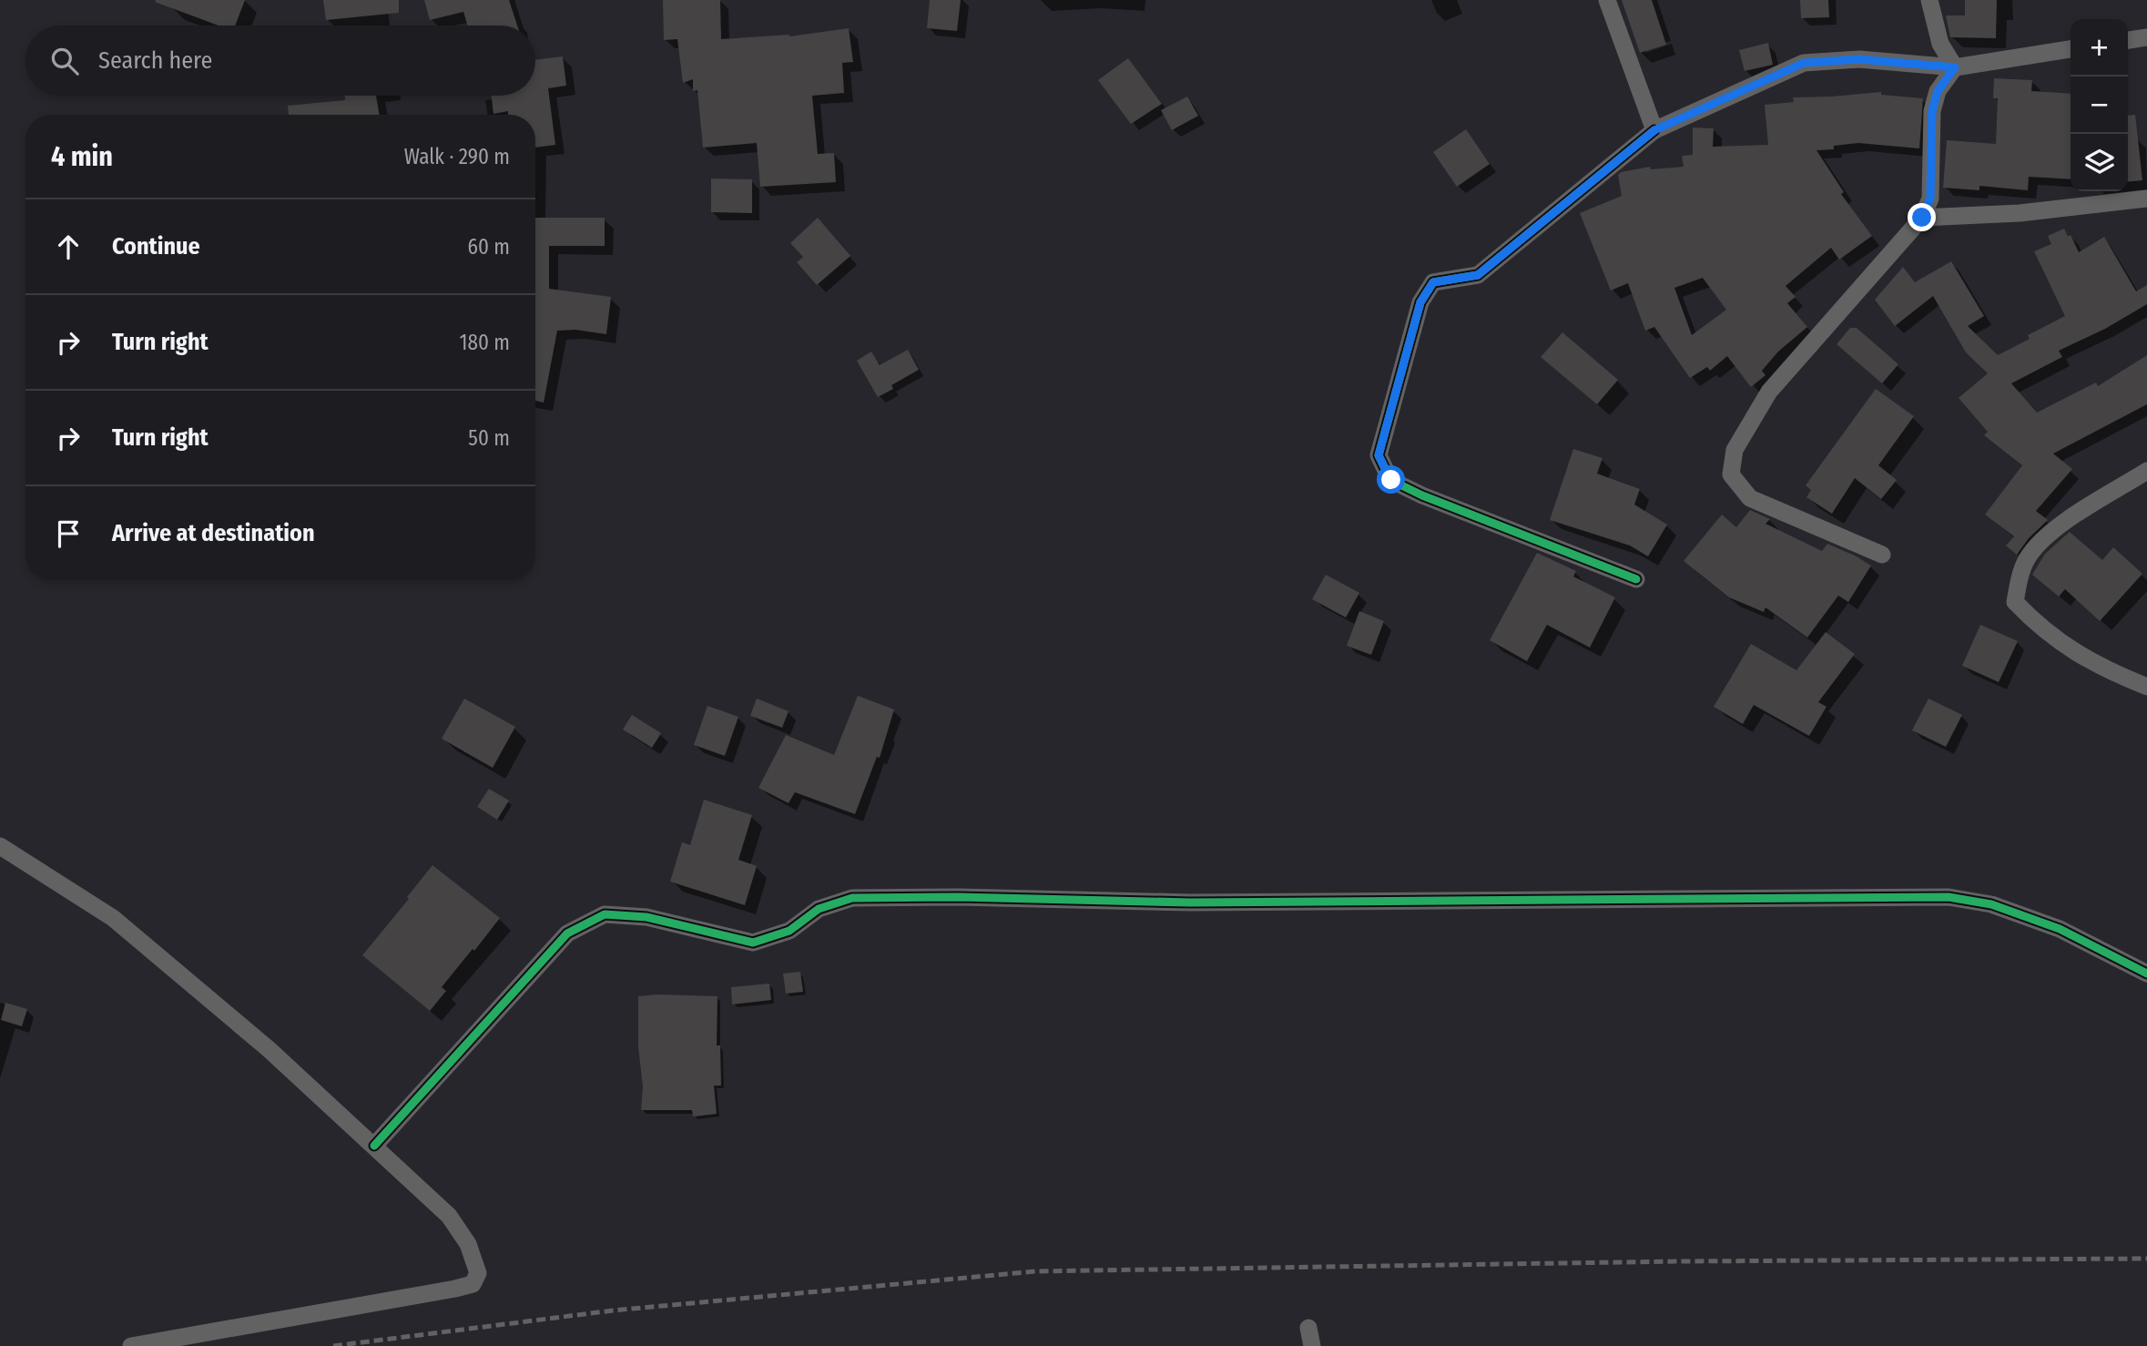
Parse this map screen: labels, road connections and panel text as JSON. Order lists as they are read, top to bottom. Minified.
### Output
{"page":{"map_buttons":["+","−"],"search":"Search here","heading":["4 min","Walk · 290 m"],"list":[["Continue","60 m"],["Turn right","180 m"],["Turn right","50 m"],"Arrive at destination"]}}
